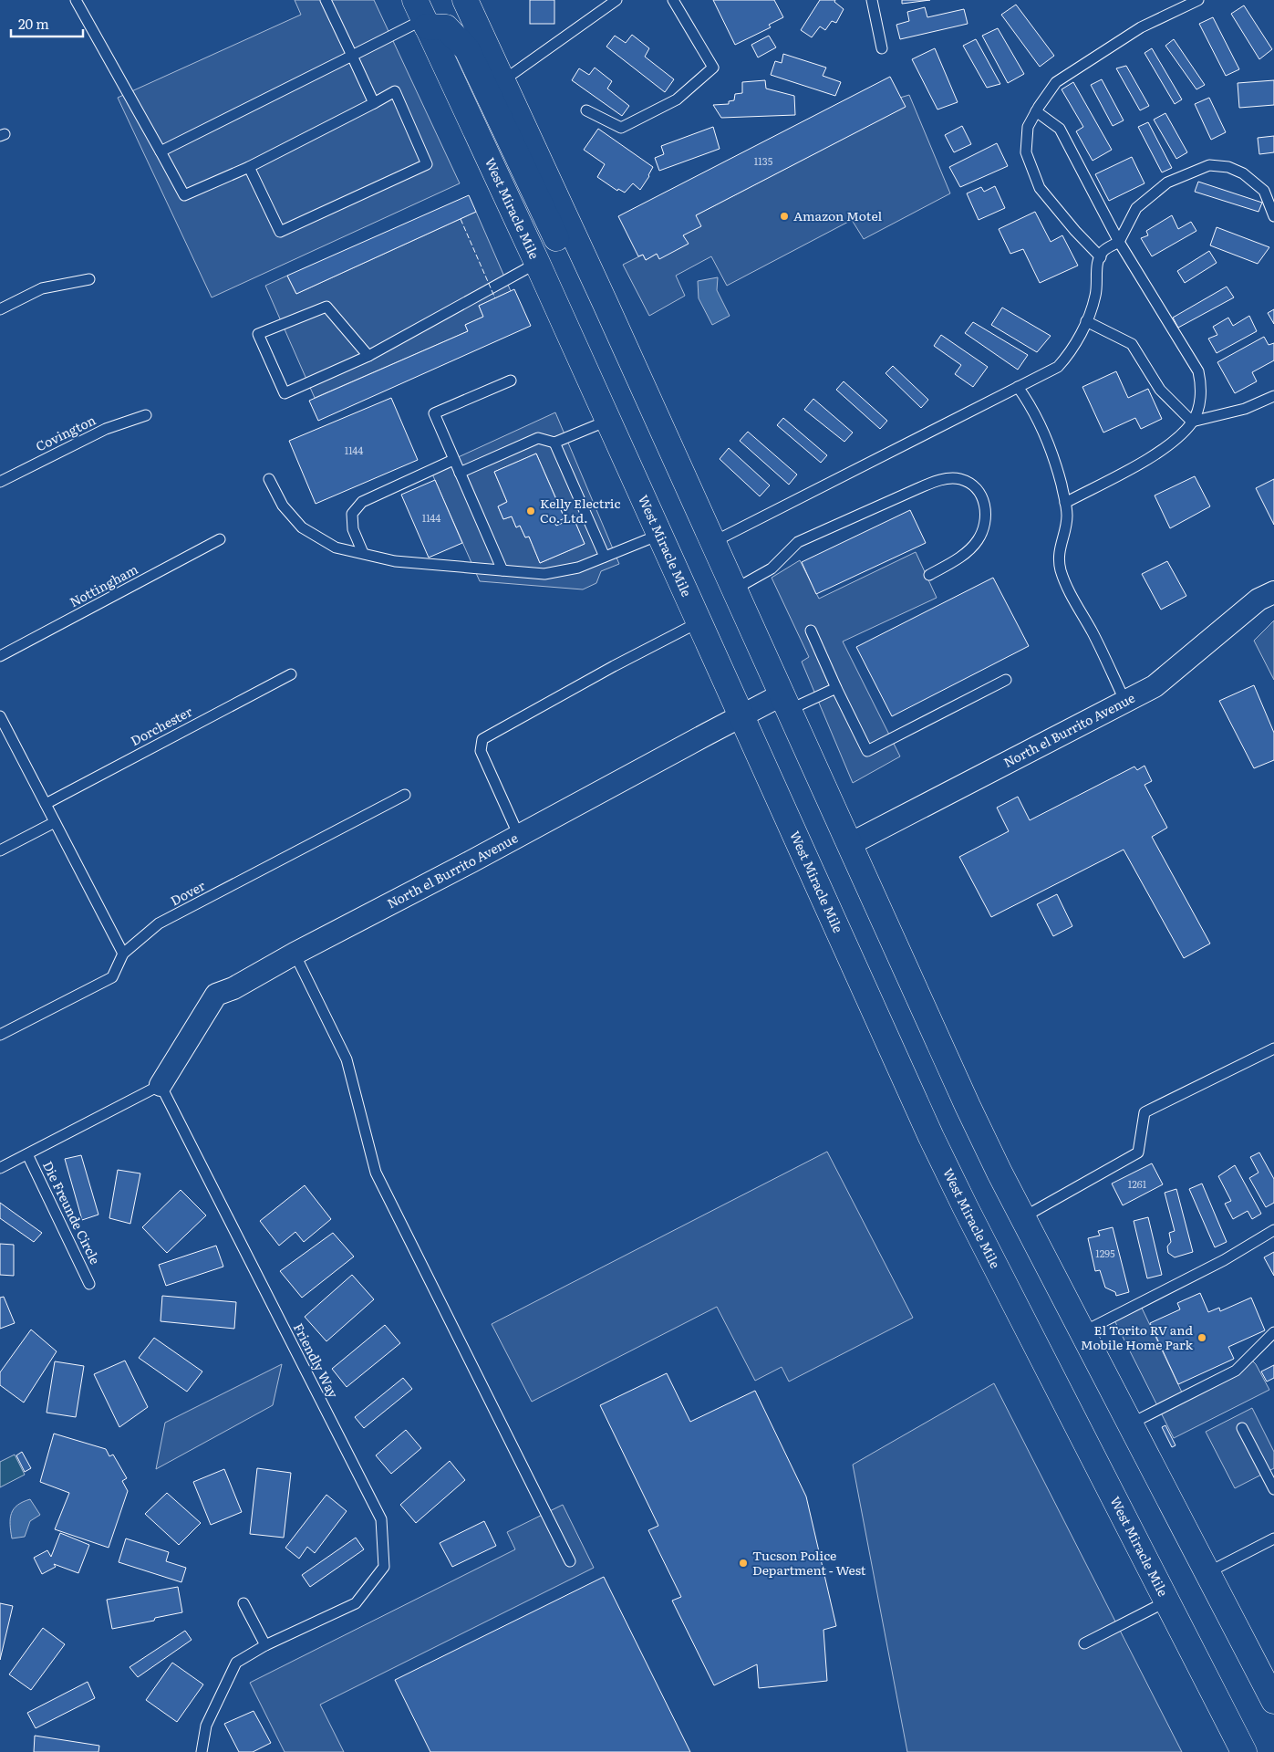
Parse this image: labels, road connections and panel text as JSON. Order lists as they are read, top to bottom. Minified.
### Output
{"streets":{"highway":["West Miracle Mile"],"street":["North el Burrito Avenue"],"lane":["Covington","Nottingham","Dorchester","Dover","Die Freunde Circle","Friendly Way"]},"crossings":[["West Miracle Mile","North el Burrito Avenue"],["North el Burrito Avenue","Friendly Way"]],"places":["Amazon Motel","Kelly Electric Co. Ltd.","El Torito RV and Mobile Home Park","Tucson Police Department - West"],"house_numbers":["1135","1144","1144","1261","1295"],"scale_bar":"20 m"}
